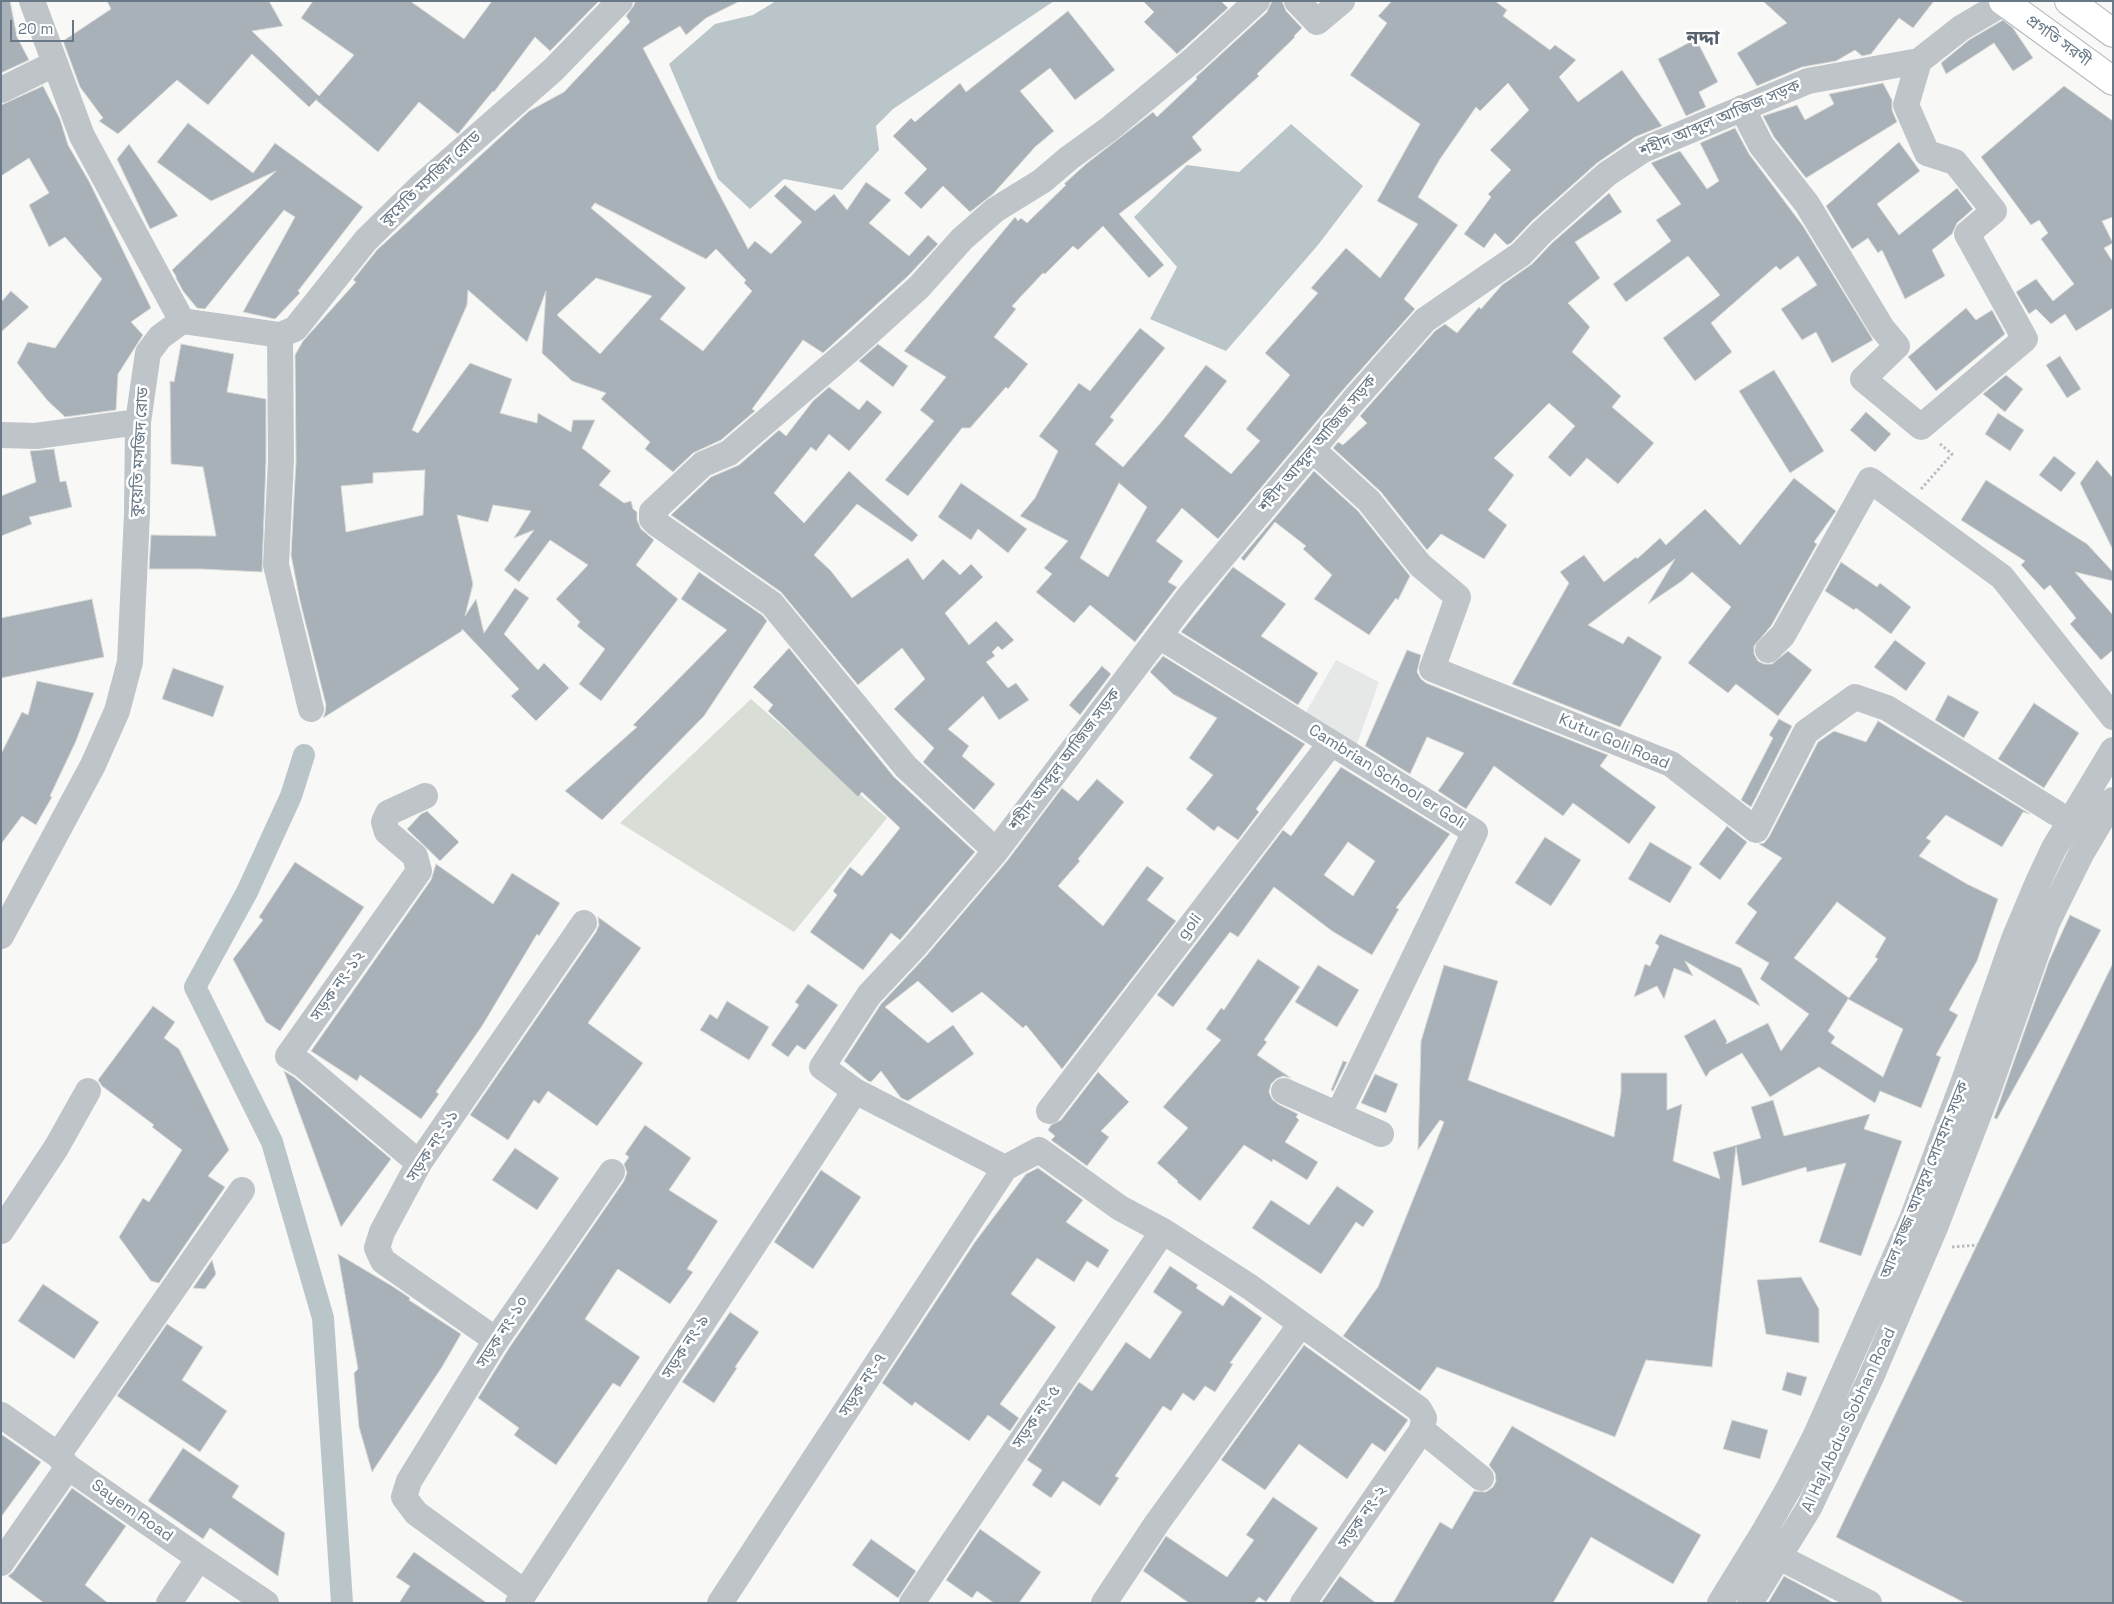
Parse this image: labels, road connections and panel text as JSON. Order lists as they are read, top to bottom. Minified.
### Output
{"streets":{"main road":["প্রগতি সরণী"],"street":["শহীদ আব্দুল আজিজ সড়ক","কুয়েতি মসজিদ রোড","Kutur Goli Road","Cambrian School er Goli","goli","সড়ক নং-১২","সড়ক নং-১১","আল হাজ্জ আবদুস সোবহান সড়ক","সড়ক নং-১০","সড়ক নং-৯","সড়ক নং-৭","সড়ক নং-৫","Al Haj Abdus Sobhan Road","Sayem Road","সড়ক নং-২"]},"crossings":[["প্রগতি সরণী","শহীদ আব্দুল আজিজ সড়ক"],["শহীদ আব্দুল আজিজ সড়ক","Kutur Goli Road"],["শহীদ আব্দুল আজিজ সড়ক","Cambrian School er Goli"],["শহীদ আব্দুল আজিজ সড়ক","সড়ক নং-৯"],["Cambrian School er Goli","goli"],["সড়ক নং-১২","সড়ক নং-১১"],["সড়ক নং-১১","সড়ক নং-১০"],["আল হাজ্জ আবদুস সোবহান সড়ক","Al Haj Abdus Sobhan Road"],["সড়ক নং-১০","সড়ক নং-৯"]],"districts":["নদ্দা"],"scale_bar":"20 m"}
